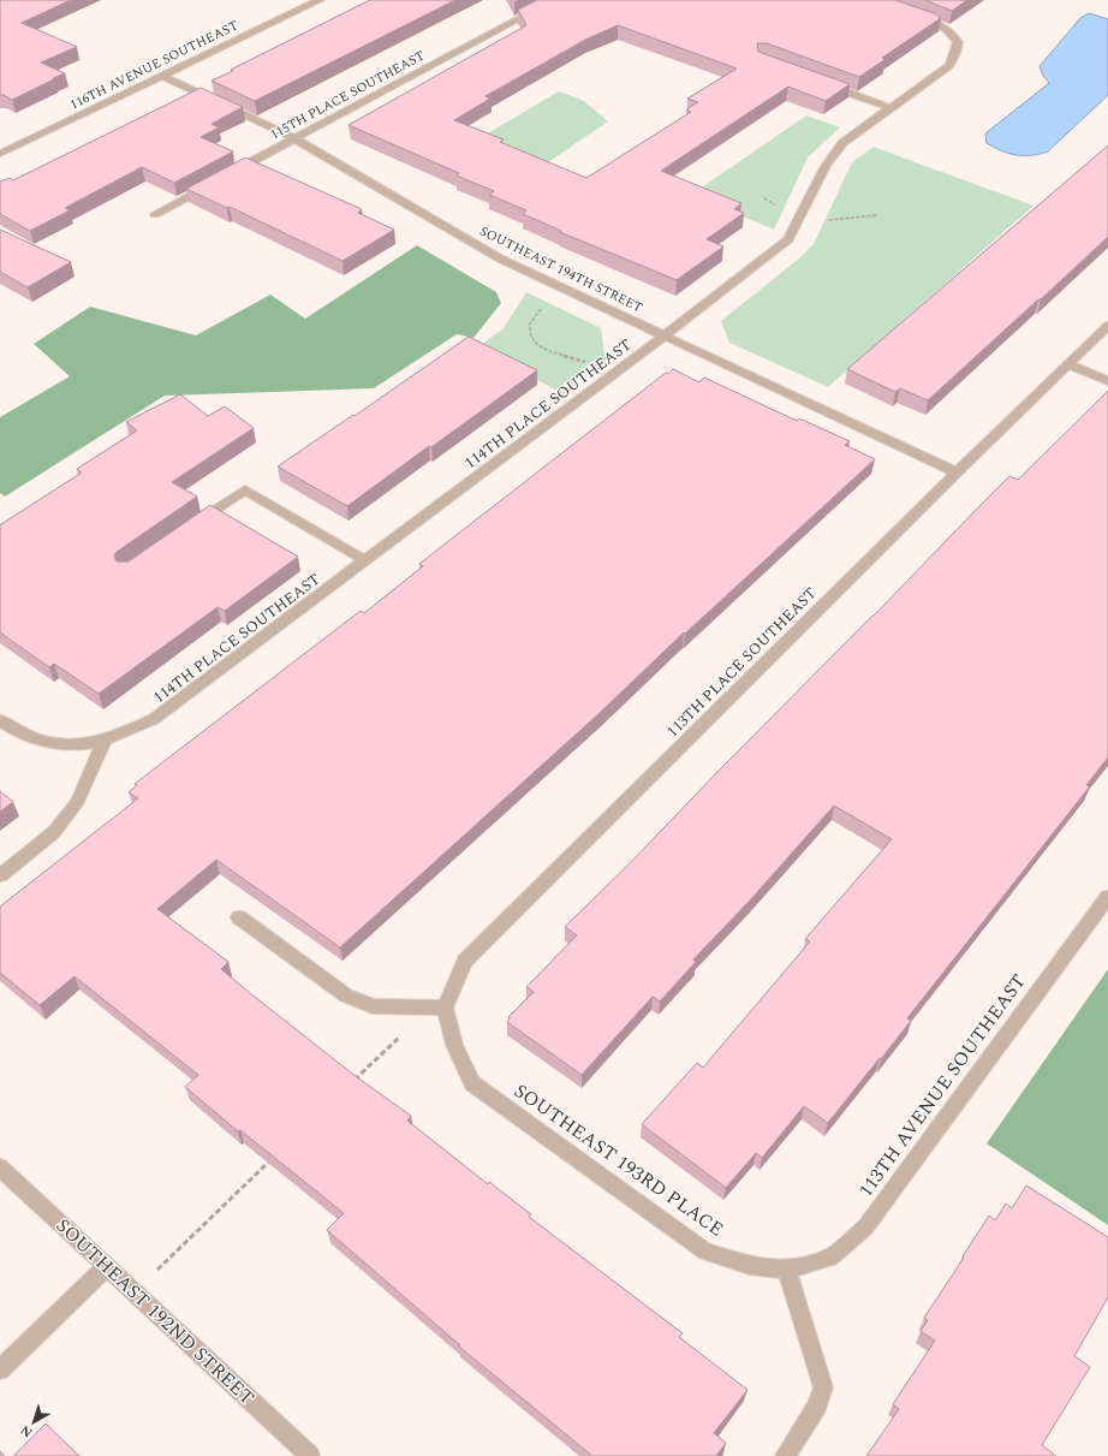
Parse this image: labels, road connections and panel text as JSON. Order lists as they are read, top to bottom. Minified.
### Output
{"streets":{"street":["116TH AVENUE SOUTHEAST","115TH PLACE SOUTHEAST","SOUTHEAST 194TH STREET","114TH PLACE SOUTHEAST","113TH PLACE SOUTHEAST","113TH AVENUE SOUTHEAST","SOUTHEAST 193RD PLACE","SOUTHEAST 192ND STREET"]},"crossings":[["116TH AVENUE SOUTHEAST","SOUTHEAST 194TH STREET"],["115TH PLACE SOUTHEAST","SOUTHEAST 194TH STREET"],["SOUTHEAST 194TH STREET","114TH PLACE SOUTHEAST"],["SOUTHEAST 194TH STREET","113TH PLACE SOUTHEAST"],["113TH PLACE SOUTHEAST","SOUTHEAST 193RD PLACE"],["113TH AVENUE SOUTHEAST","SOUTHEAST 193RD PLACE"]],"north":"bottom left"}
